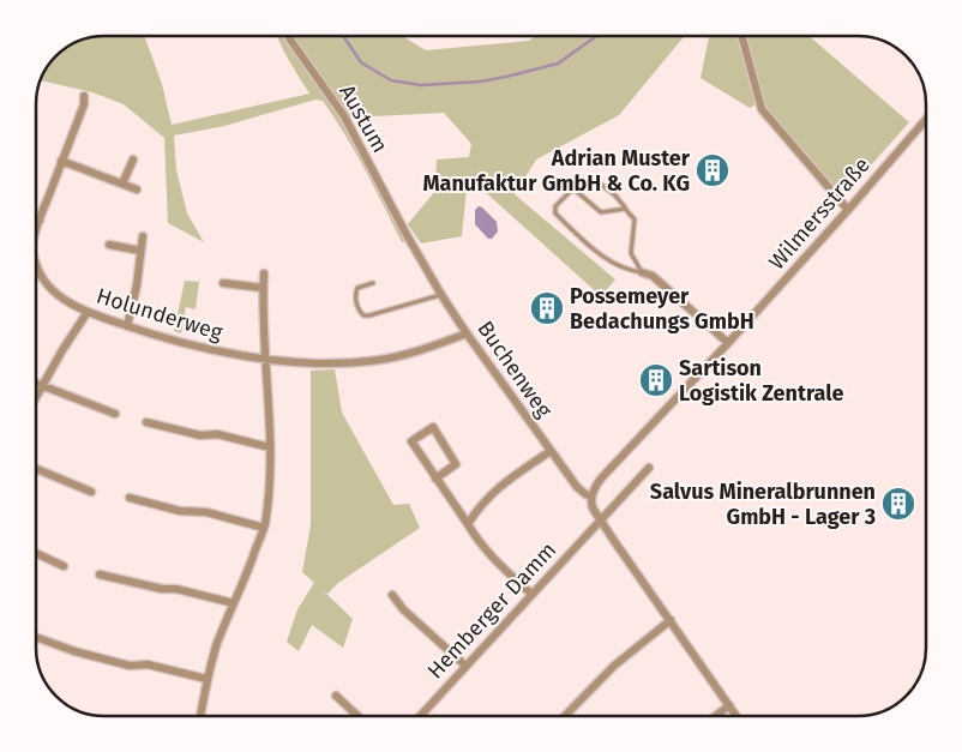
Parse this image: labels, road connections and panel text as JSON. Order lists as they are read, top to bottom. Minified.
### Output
{"streets":{"street":["Austum","Wilmersstraße","Holunderweg","Buchenweg","Hemberger Damm"]},"crossings":[["Austum","Buchenweg"],["Wilmersstraße","Buchenweg"],["Holunderweg","Buchenweg"],["Buchenweg","Hemberger Damm"]],"places":{"building":["Adrian Muster Manufaktur GmbH & Co. KG","Possemeyer Bedachungs GmbH","Sartison Logistik Zentrale","Salvus Mineralbrunnen GmbH - Lager 3"]}}
